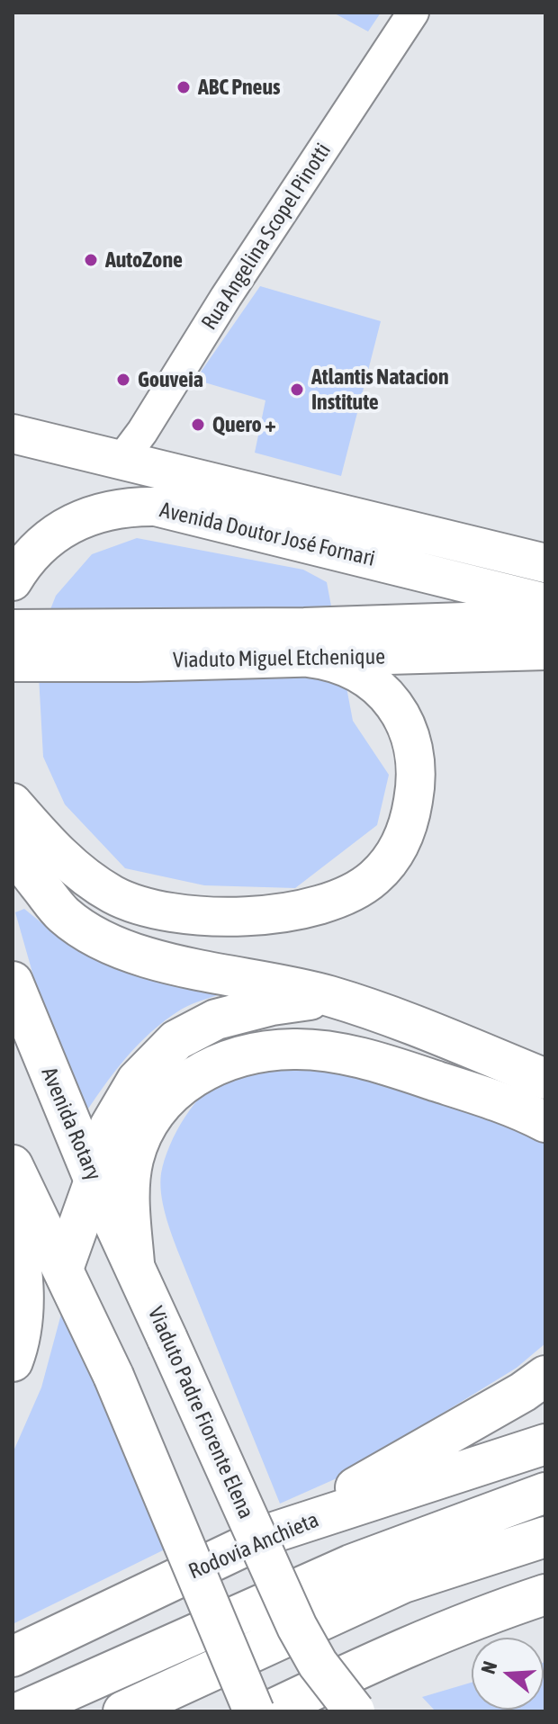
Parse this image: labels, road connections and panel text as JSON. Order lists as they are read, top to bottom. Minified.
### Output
{"streets":{"main road":["Avenida Rotary","Viaduto Padre Fiorente Elena","Rodovia Anchieta"],"street":["Rua Angelina Scopel Pinotti","Avenida Doutor José Fornari","Viaduto Miguel Etchenique"]},"crossings":[["Rua Angelina Scopel Pinotti","Avenida Doutor José Fornari"],["Avenida Rotary","Viaduto Padre Fiorente Elena"]],"places":["ABC Pneus","AutoZone","Gouveia","Atlantis Natacion Institute","Quero +"],"north":"left"}
